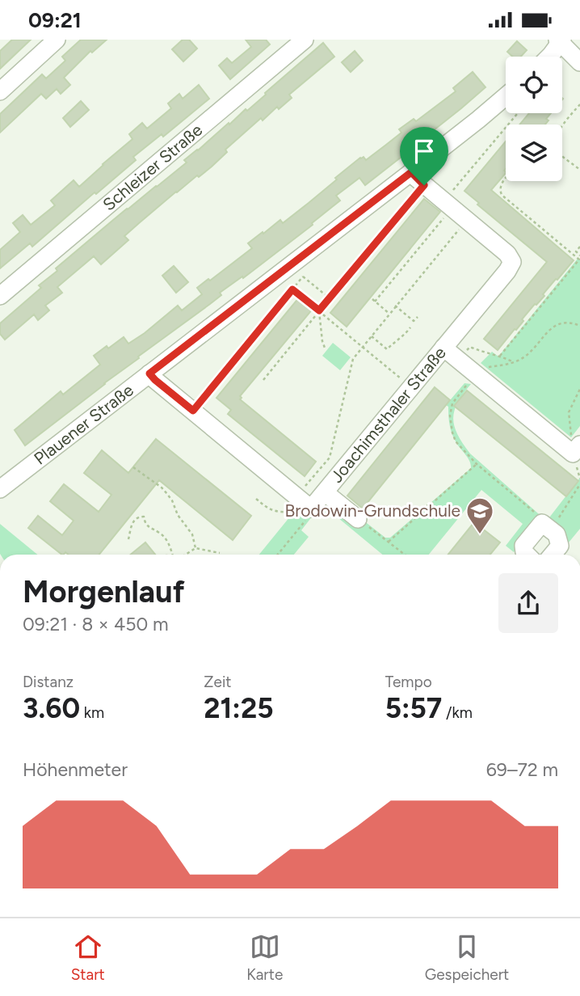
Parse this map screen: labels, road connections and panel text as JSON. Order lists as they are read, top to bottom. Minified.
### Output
{"streets":{"street":["Schleizer Straße","Joachimsthaler Straße","Plauener Straße"]},"crossings":[["Joachimsthaler Straße","Plauener Straße"]],"places":{"school or university":["Brodowin-Grundschule"]},"page":{"status":"09:21","heading":["Morgenlauf","09:21 · 8 × 450 m"],"stats":[["Distanz","3.60 km"],["Zeit","21:25"],["Tempo","5:57 /km"]],"chart":["Höhenmeter","69–72 m"],"tabs":["Start","Karte","Gespeichert"]}}
